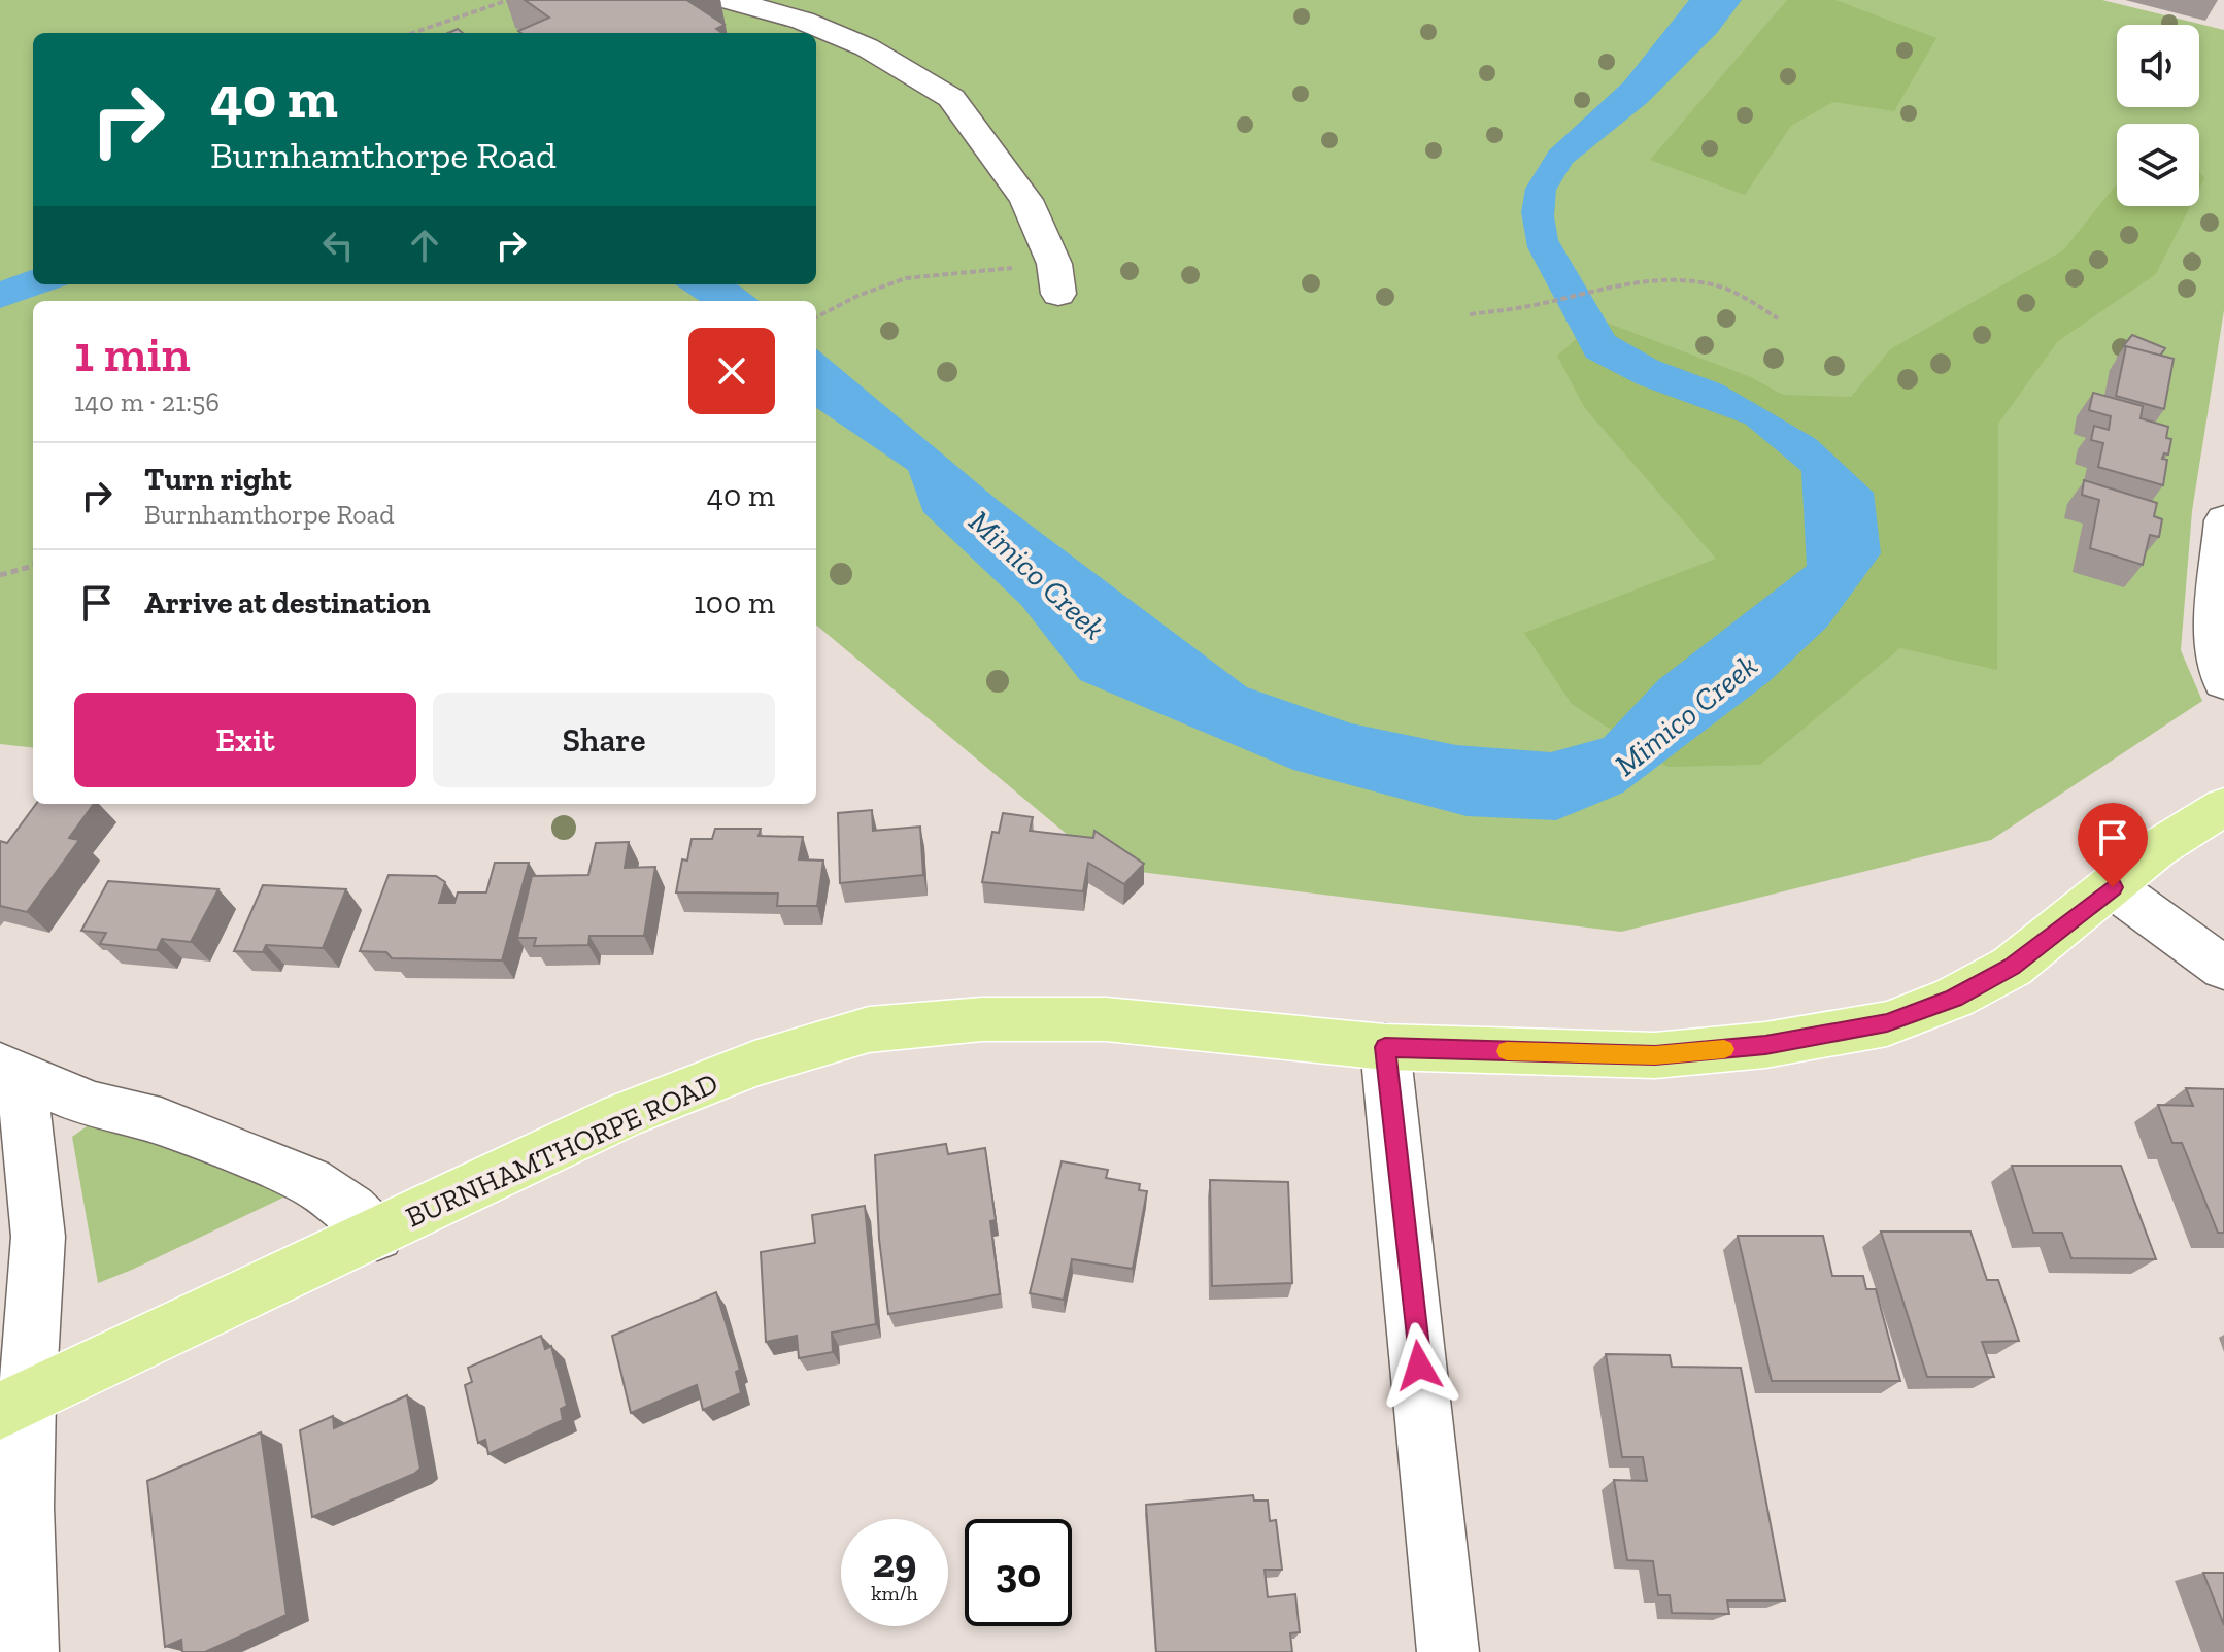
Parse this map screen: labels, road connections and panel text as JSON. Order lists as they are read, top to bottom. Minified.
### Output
{"streets":{"main road":["BURNHAMTHORPE ROAD"]},"water":["Mimico Creek"],"page":{"turn":["40 m","Burnhamthorpe Road"],"heading":["1 min","140 m · 21:56"],"list":[{"name":"Turn right","note":"Burnhamthorpe Road","value":"40 m"},{"name":"Arrive at destination","value":"100 m"}],"buttons":["Exit","Share"],"speed":"29 km/h","limit":"30"}}
